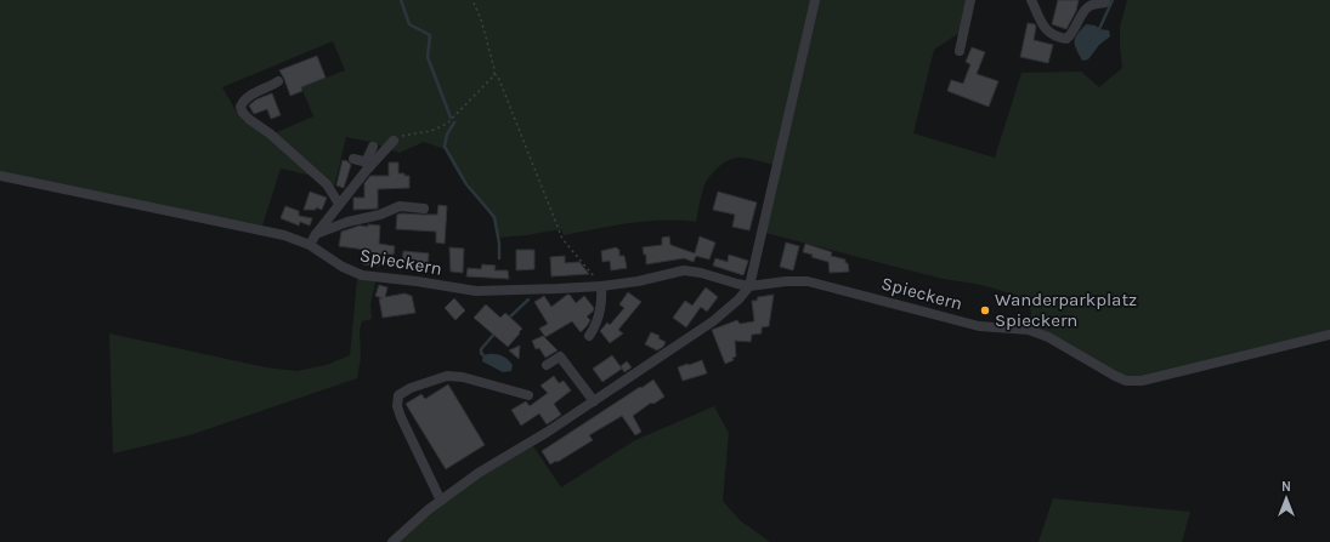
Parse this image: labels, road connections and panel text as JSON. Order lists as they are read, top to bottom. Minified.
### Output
{"streets":{"street":["Spieckern"]},"places":["Wanderparkplatz Spieckern"],"north":"top"}
